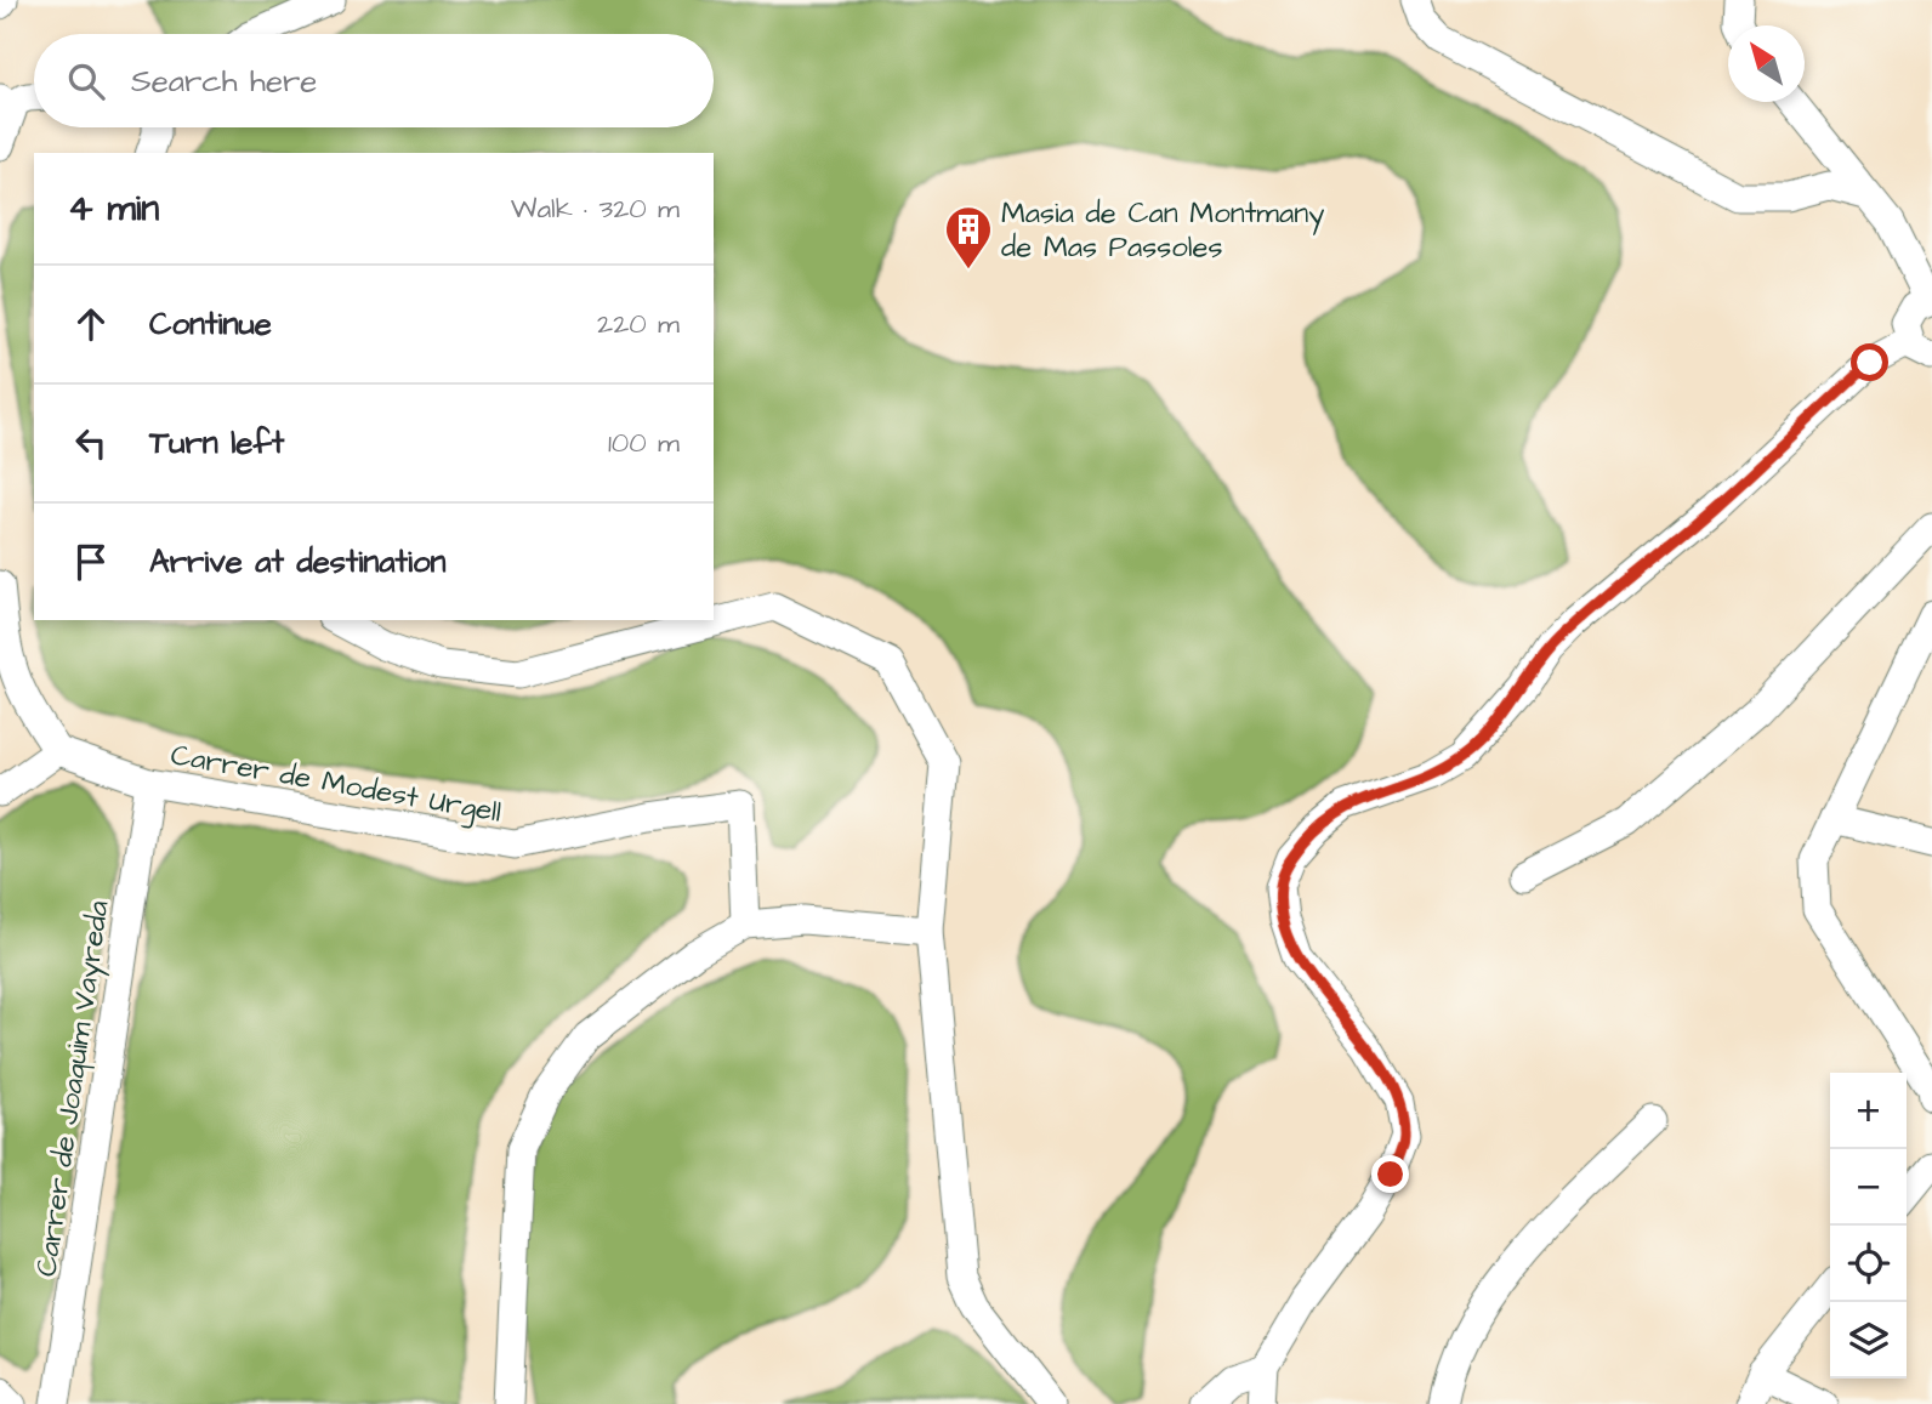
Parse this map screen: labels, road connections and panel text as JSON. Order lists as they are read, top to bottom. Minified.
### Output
{"streets":{"street":["Carrer de Modest Urgell","Carrer de Joaquim Vayreda"]},"crossings":[["Carrer de Modest Urgell","Carrer de Joaquim Vayreda"]],"places":{"building":["Masia de Can Montmany de Mas Passoles"]},"north":"top left","page":{"search":"Search here","heading":["4 min","Walk · 320 m"],"list":[["Continue","220 m"],["Turn left","100 m"],"Arrive at destination"],"map_buttons":["+","−"]}}
